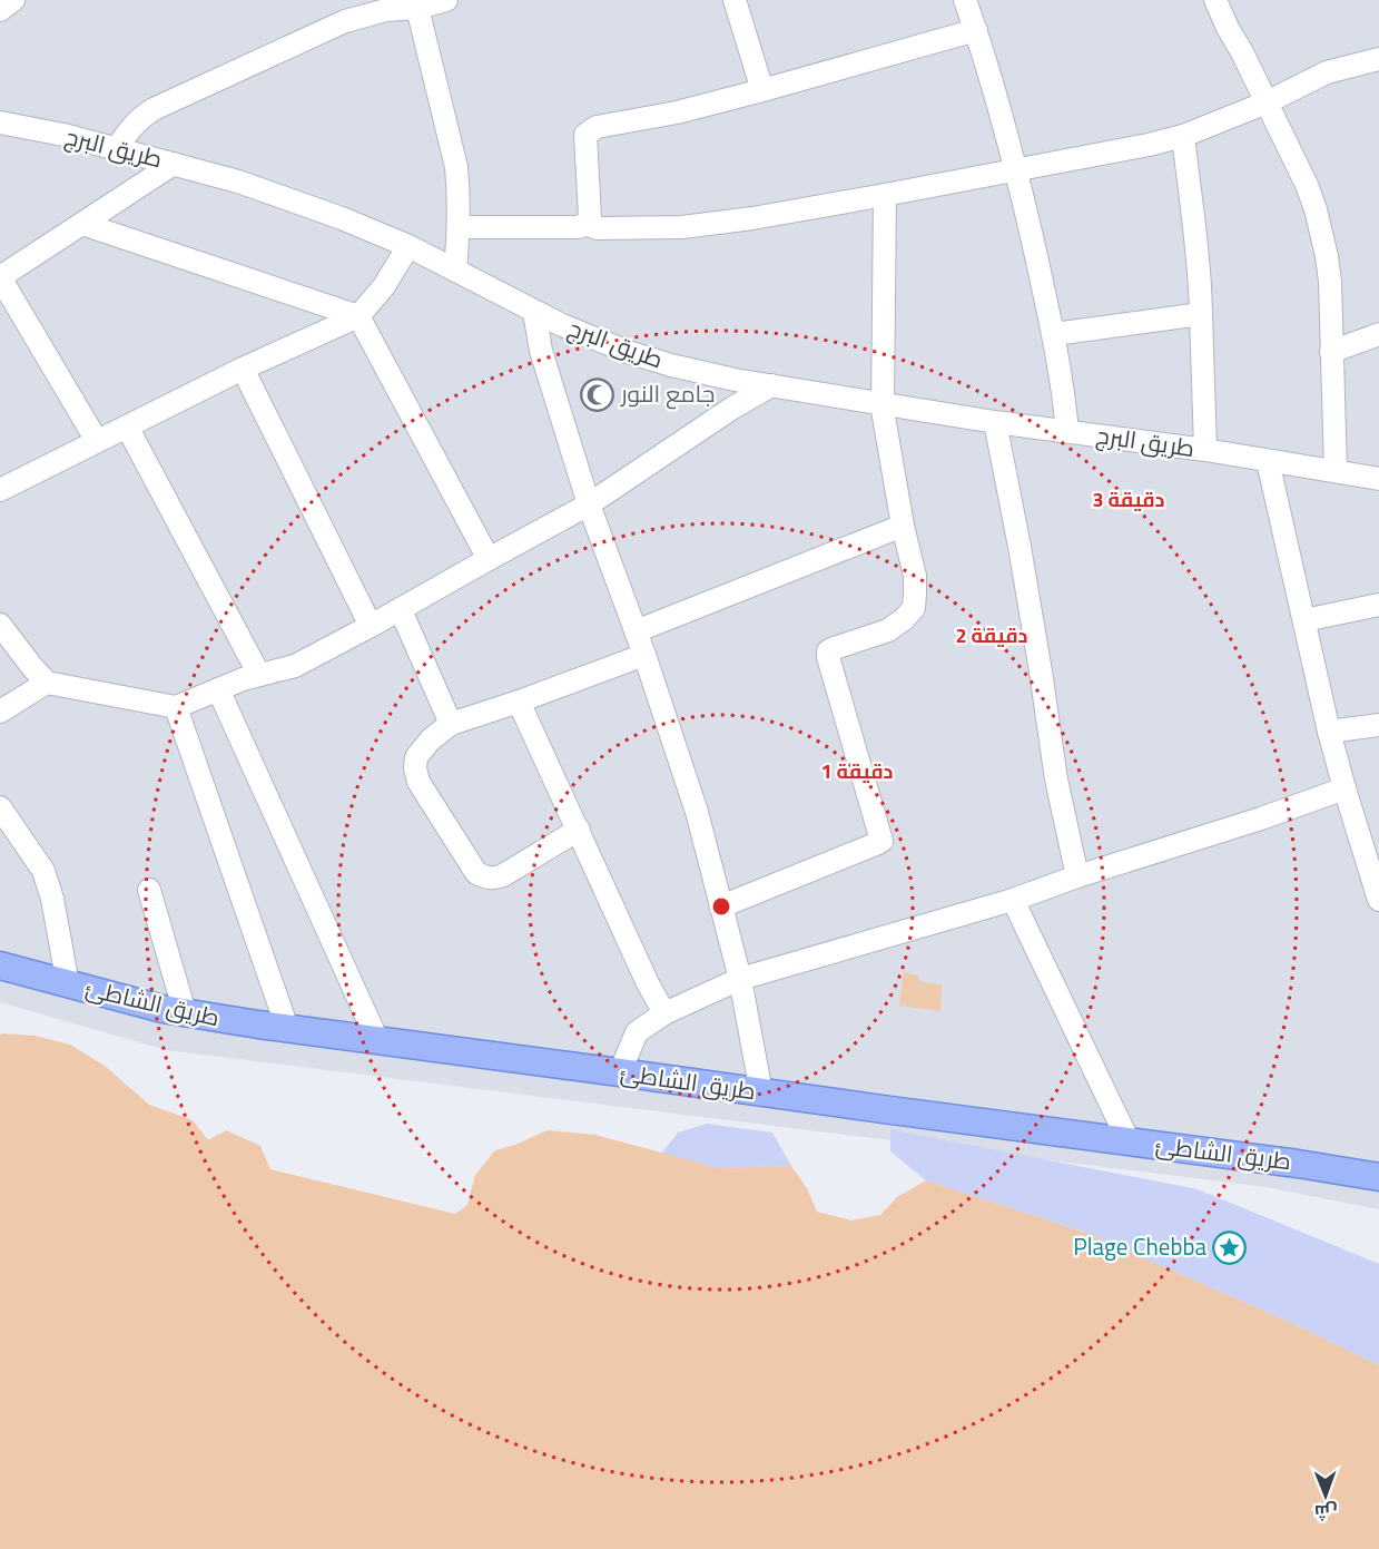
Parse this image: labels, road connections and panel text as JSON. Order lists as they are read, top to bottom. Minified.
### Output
{"streets":{"main road":["طريق الشاطئ"],"street":["طريق البرج"]},"places":{"mosque":["جامع النور"],"place":["Plage Chebba"]},"north":"bottom","rings":["3 دقيقة","2 دقيقة","1 دقيقة"]}
